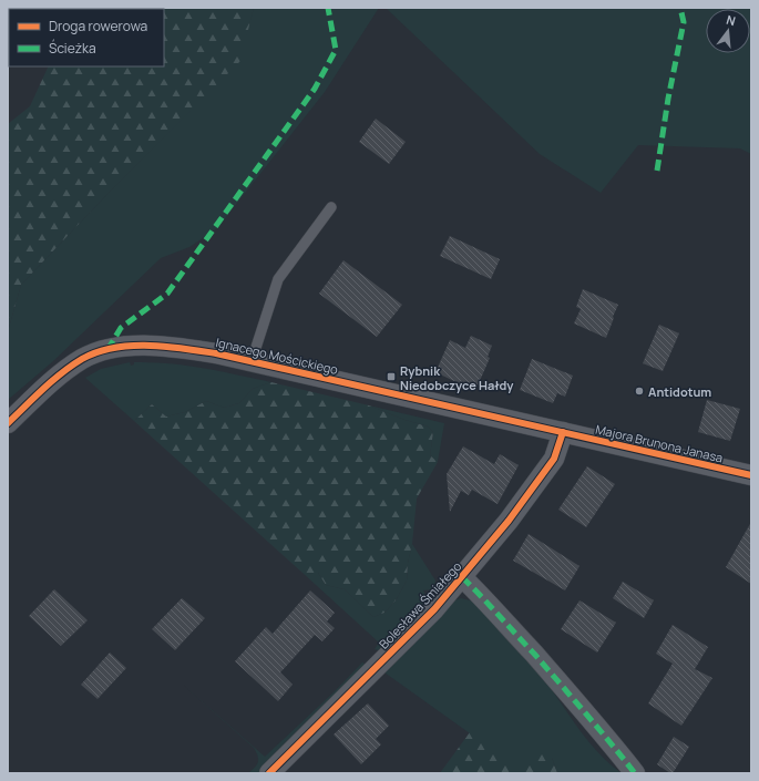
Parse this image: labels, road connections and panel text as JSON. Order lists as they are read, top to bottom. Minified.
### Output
{"streets":{"street":["Ignacego Mościckiego","Majora Brunona Janasa","Bolesława Śmiałego"]},"crossings":[["Ignacego Mościckiego","Majora Brunona Janasa"],["Ignacego Mościckiego","Bolesława Śmiałego"],["Majora Brunona Janasa","Bolesława Śmiałego"]],"places":{"transit":["Rybnik Niedobczyce Hałdy"],"other":["Antidotum"]},"legend":["Droga rowerowa","Ścieżka"],"north":"top"}
